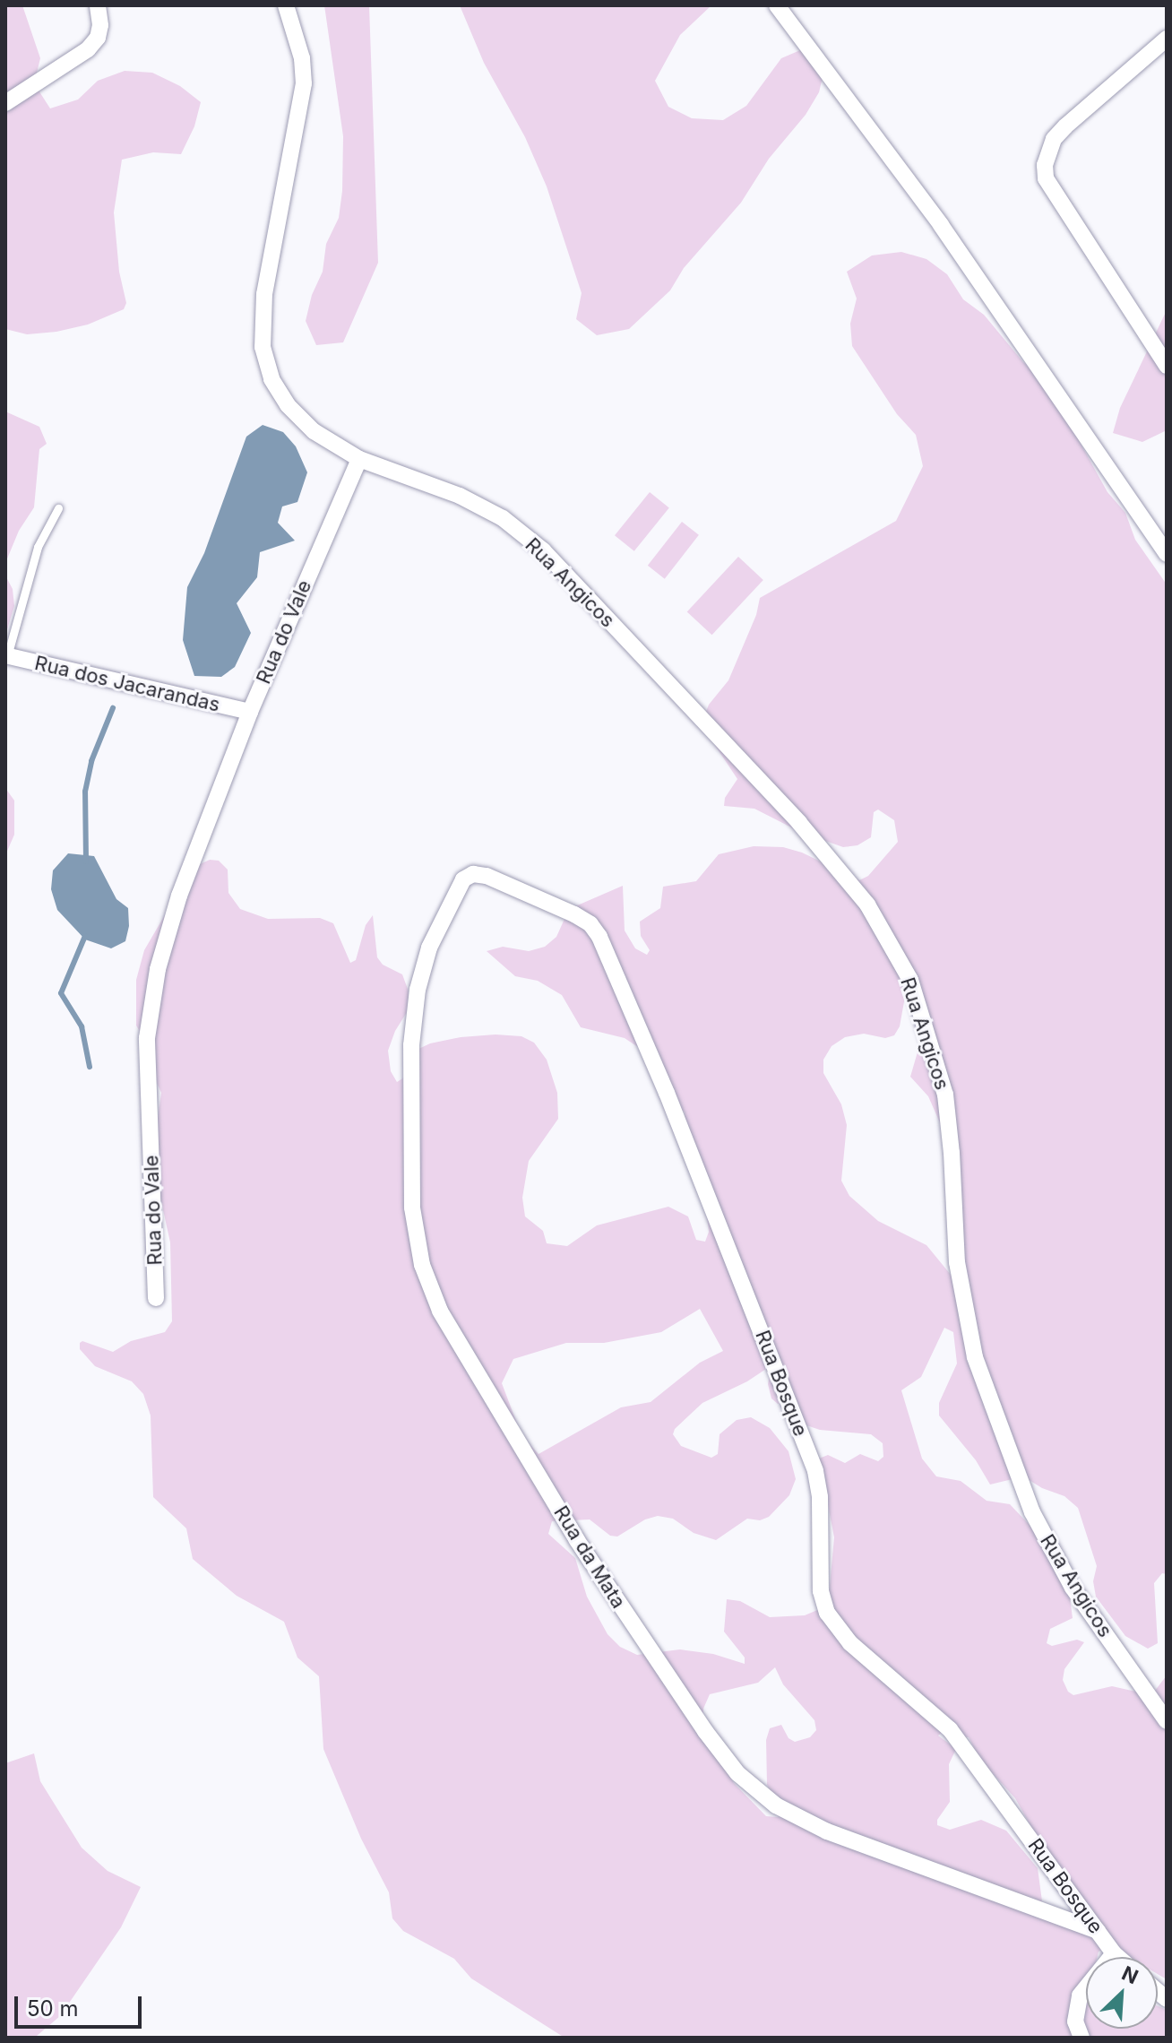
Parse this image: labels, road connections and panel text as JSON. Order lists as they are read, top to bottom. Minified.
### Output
{"streets":{"street":["Rua Angicos","Rua do Vale","Rua dos Jacarandas","Rua Bosque","Rua da Mata"]},"crossings":[["Rua Angicos","Rua do Vale"],["Rua do Vale","Rua dos Jacarandas"],["Rua Bosque","Rua da Mata"]],"scale_bar":"50 m","north":"top right"}
